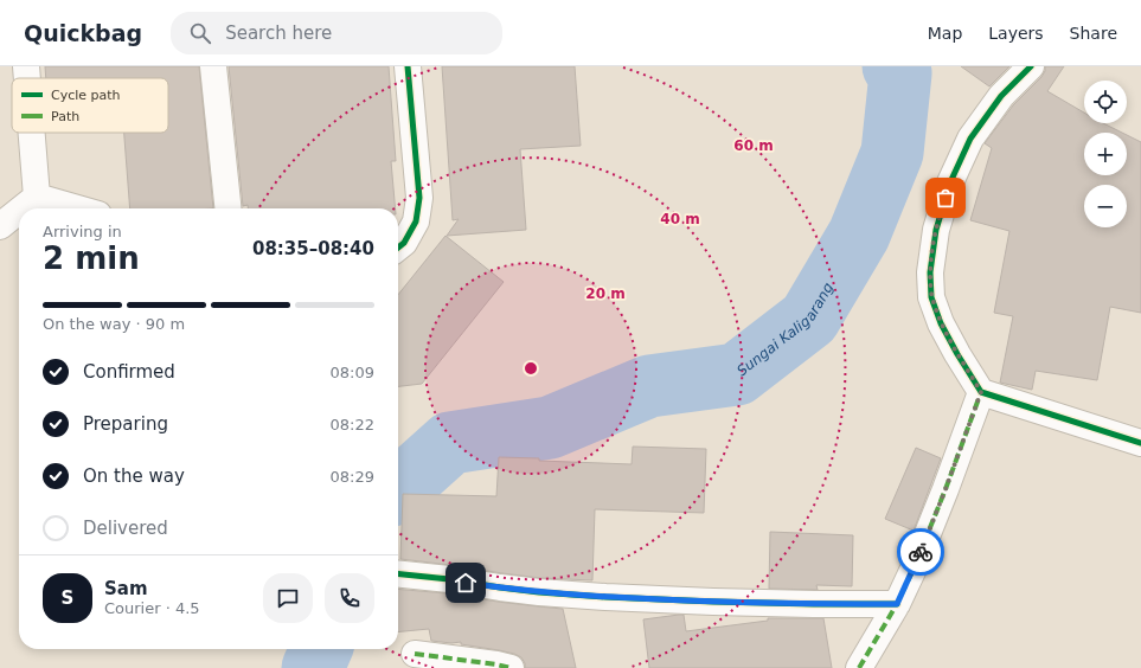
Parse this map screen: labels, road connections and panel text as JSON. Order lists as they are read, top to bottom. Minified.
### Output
{"water":["Sungai Kaligarang"],"legend":["Cycle path","Path"],"page":{"header":"Quickbag","search":"Search here","nav":["Map","Layers","Share"],"map_buttons":["+","−"],"heading":["2 min","Arriving in","08:35–08:40"],"panel":["Sam","Courier · 4.5"],"bar":"On the way · 90 m","list":[["Confirmed","08:09"],["Preparing","08:22"],["On the way","08:29"],"Delivered"],"round":"S"},"rings":["60 m","40 m","20 m"]}
